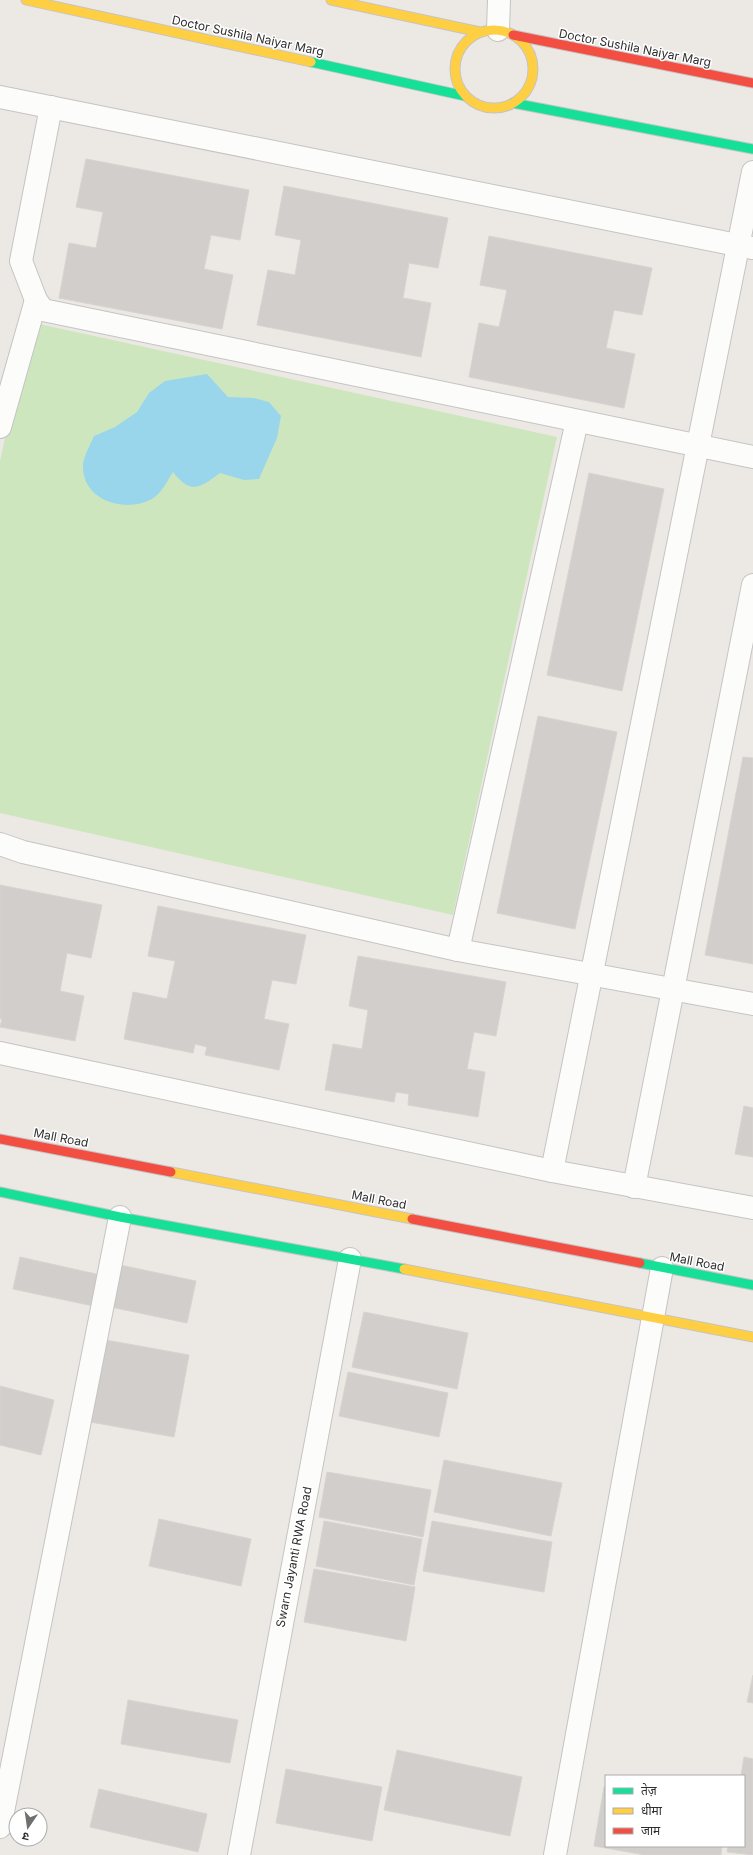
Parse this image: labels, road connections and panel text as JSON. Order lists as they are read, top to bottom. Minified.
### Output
{"streets":{"street":["Doctor Sushila Naiyar Marg","Mall Road","Swarn Jayanti RWA Road"]},"legend":["तेज़","धीमा","जाम"],"north":"bottom"}
